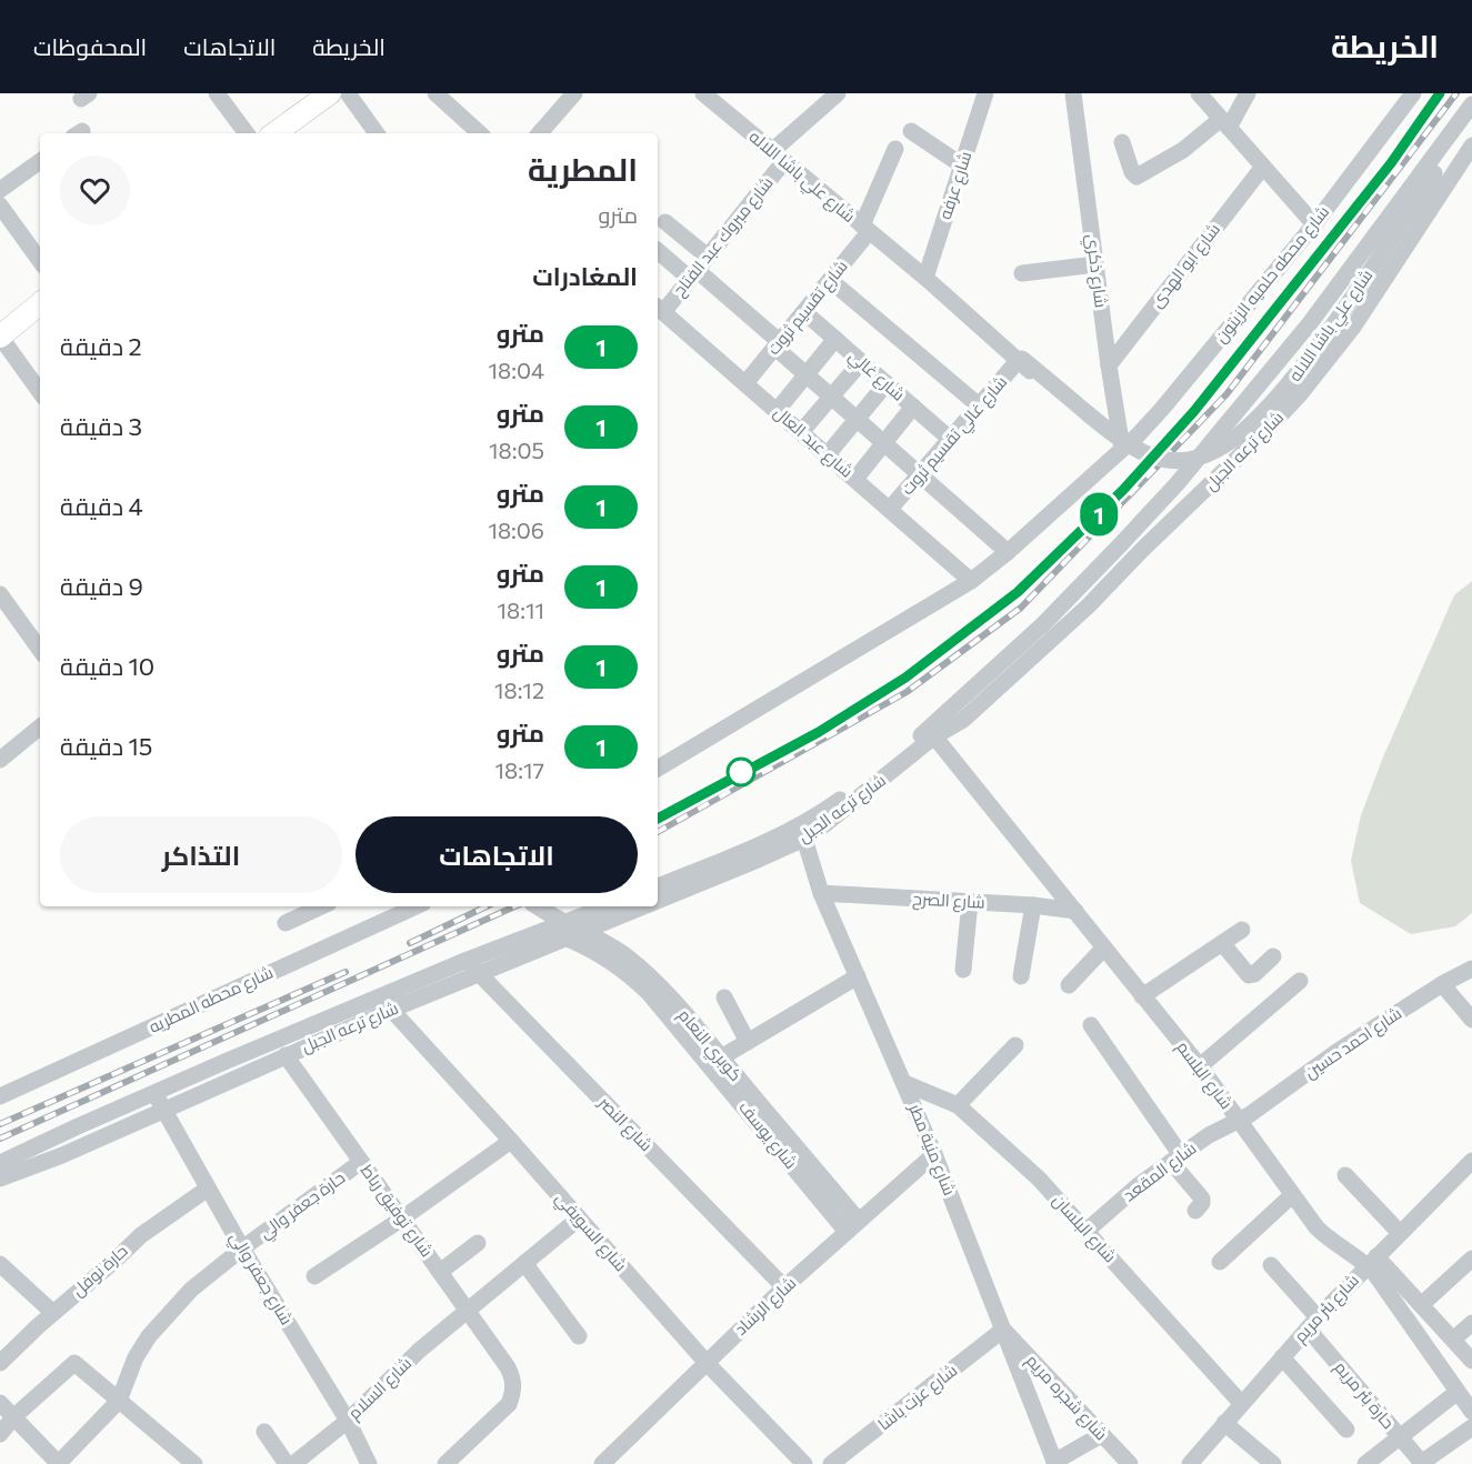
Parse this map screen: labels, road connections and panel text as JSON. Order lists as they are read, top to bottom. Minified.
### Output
{"streets":{"street":["شارع علي باشا اللاله","شارع عرفه","شارع مبروك عبد الفتاح","شارع ابو الهدى","شارع ذكري","شارع محطه حلميه الزيتون","شارع تقسيم ثروت","شارع غالي","شارع غالي تقسيم ثروت","شارع عبد العال","شارع ترعه الجبل","شارع الصرح","شارع محطه المطريه","شارع احمد حسين","كوبري النعام","شارع البلسم","شارع النصر","شارع يوسف","شارع منية مطر","شارع المقعد","حارة جعفر والي","شارع توفيق رباط","شارع البلسان","شارع السويفي","حارة نوفل","شارع جعفر والي","شارع الرشاد","شارع بئر مريم","شارع السلام","حارة بئر مريم","شارع عزت باشا","شارع شجره مريم"]},"crossings":[["شارع علي باشا اللاله","شارع عرفه"],["شارع علي باشا اللاله","شارع مبروك عبد الفتاح"],["شارع علي باشا اللاله","شارع ذكري"],["شارع علي باشا اللاله","شارع محطه حلميه الزيتون"],["شارع علي باشا اللاله","شارع تقسيم ثروت"],["شارع علي باشا اللاله","شارع غالي تقسيم ثروت"],["شارع مبروك عبد الفتاح","شارع عبد العال"],["شارع ابو الهدى","شارع ذكري"],["شارع ذكري","شارع محطه حلميه الزيتون"],["شارع محطه حلميه الزيتون","شارع عبد العال"],["شارع تقسيم ثروت","شارع غالي"],["شارع تقسيم ثروت","شارع عبد العال"],["شارع غالي","شارع غالي تقسيم ثروت"],["شارع غالي تقسيم ثروت","شارع عبد العال"],["شارع ترعه الجبل","شارع البلسم"],["شارع ترعه الجبل","شارع النصر"],["شارع ترعه الجبل","شارع يوسف"],["شارع ترعه الجبل","شارع منية مطر"],["شارع ترعه الجبل","شارع توفيق رباط"],["شارع ترعه الجبل","شارع السويفي"],["شارع ترعه الجبل","شارع جعفر والي"],["شارع الصرح","شارع البلسم"],["شارع الصرح","شارع منية مطر"],["شارع احمد حسين","شارع البلسم"],["شارع احمد حسين","شارع المقعد"],["كوبري النعام","شارع يوسف"],["كوبري النعام","شارع الرشاد"],["شارع البلسم","شارع المقعد"],["شارع البلسم","شارع بئر مريم"],["شارع النصر","شارع الرشاد"],["شارع يوسف","شارع الرشاد"],["شارع منية مطر","شارع البلسان"],["شارع منية مطر","شارع الرشاد"],["شارع منية مطر","شارع عزت باشا"],["شارع منية مطر","شارع شجره مريم"],["شارع المقعد","شارع البلسان"],["حارة جعفر والي","شارع توفيق رباط"],["حارة جعفر والي","شارع جعفر والي"],["شارع توفيق رباط","شارع السلام"],["شارع البلسان","شارع بئر مريم"],["شارع السويفي","شارع الرشاد"],["شارع السويفي","شارع السلام"],["حارة نوفل","شارع جعفر والي"],["شارع جعفر والي","شارع السلام"],["شارع بئر مريم","حارة بئر مريم"],["شارع عزت باشا","شارع شجره مريم"]],"lines":["metro line 1"],"page":{"header":"الخريطة","nav":["الخريطة","الاتجاهات","المحفوظات"],"on_map":"1","heading":[["المطرية","مترو"],"المغادرات"],"list":[{"mark":"1","name":"مترو","note":"18:04","value":"2 دقيقة"},{"mark":"1","name":"مترو","note":"18:05","value":"3 دقيقة"},{"mark":"1","name":"مترو","note":"18:06","value":"4 دقيقة"},{"mark":"1","name":"مترو","note":"18:11","value":"9 دقيقة"},{"mark":"1","name":"مترو","note":"18:12","value":"10 دقيقة"},{"mark":"1","name":"مترو","note":"18:17","value":"15 دقيقة"}],"buttons":["الاتجاهات","التذاكر"]}}
